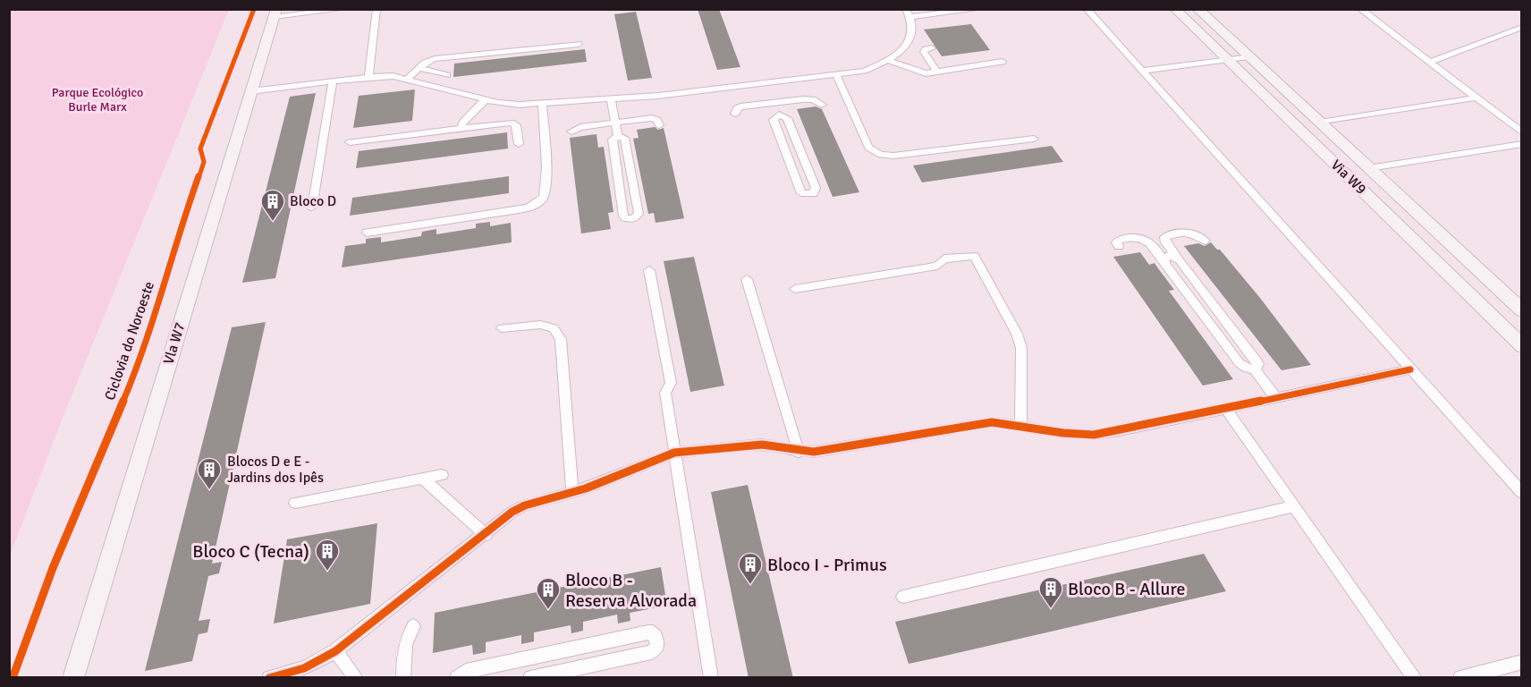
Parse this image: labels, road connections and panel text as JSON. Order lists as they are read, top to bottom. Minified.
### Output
{"streets":{"street":["Via W9","Vla W7"],"cycle path":["Ciclovia do Noroeste"]},"parks":["Parque Ecológico Burle Marx"],"places":{"building":["Bloco D","Blocos D e E - Jardins dos Ipês","Bloco C (Tecna)","Bloco I - Primus","Bloco B - Allure","Bloco B - Reserva Alvorada"]}}
